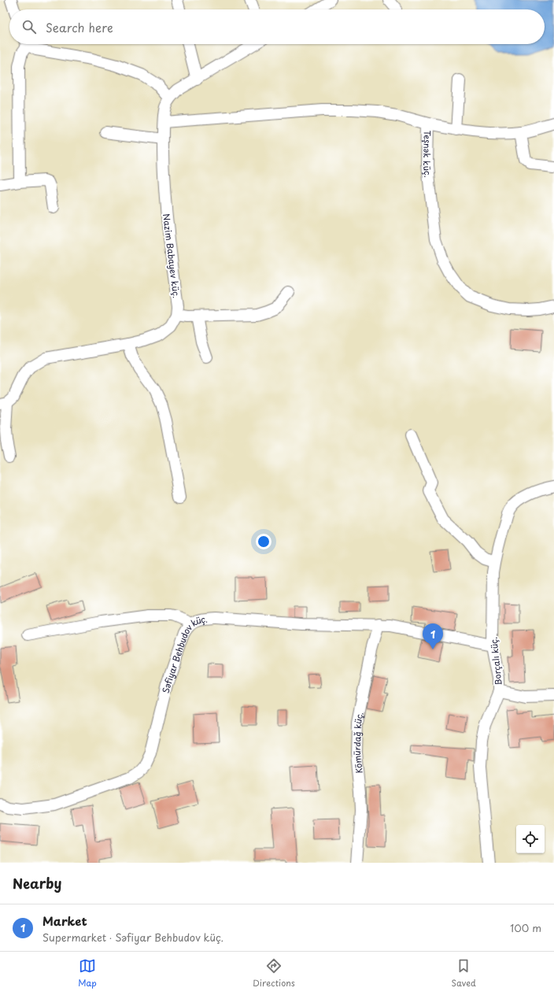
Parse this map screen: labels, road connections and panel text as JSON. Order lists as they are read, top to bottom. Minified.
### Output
{"streets":{"street":["Teşnək küç.","Nazim Babayev küç.","Səfiyar Behbudov küç.","Borçalı küç.","Kömürdağ küç."]},"crossings":[["Teşnək küç.","Nazim Babayev küç."],["Səfiyar Behbudov küç.","Borçalı küç."],["Səfiyar Behbudov küç.","Kömürdağ küç."]],"page":{"search":"Search here","pins":"1","heading":"Nearby","list":[{"mark":"1","name":"Market","note":"Supermarket · Səfiyar Behbudov küç.","value":"100 m"}],"nav":["Map","Directions","Saved"]}}
